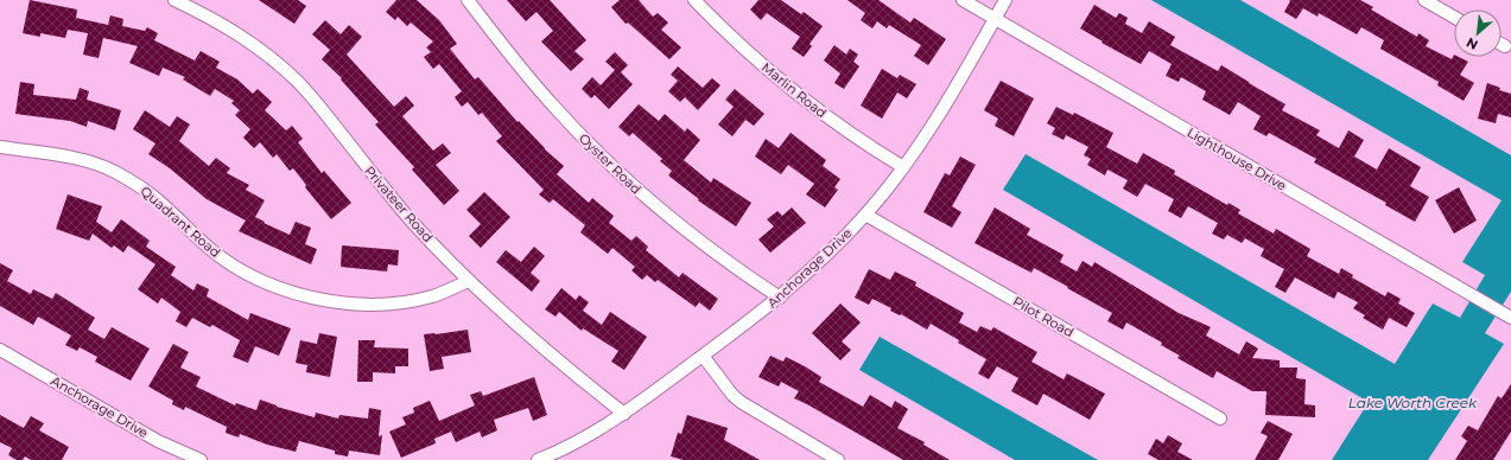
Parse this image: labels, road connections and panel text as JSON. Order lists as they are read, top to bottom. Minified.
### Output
{"streets":{"street":["Marlin Road","Lighthouse Drive","Oyster Road","Privateer Road","Quadrant Road","Anchorage Drive","Pilot Road"]},"crossings":[["Marlin Road","Anchorage Drive"],["Lighthouse Drive","Anchorage Drive"],["Oyster Road","Anchorage Drive"],["Privateer Road","Quadrant Road"],["Privateer Road","Anchorage Drive"],["Anchorage Drive","Pilot Road"]],"water":["Lake Worth Creek"],"north":"bottom left"}
